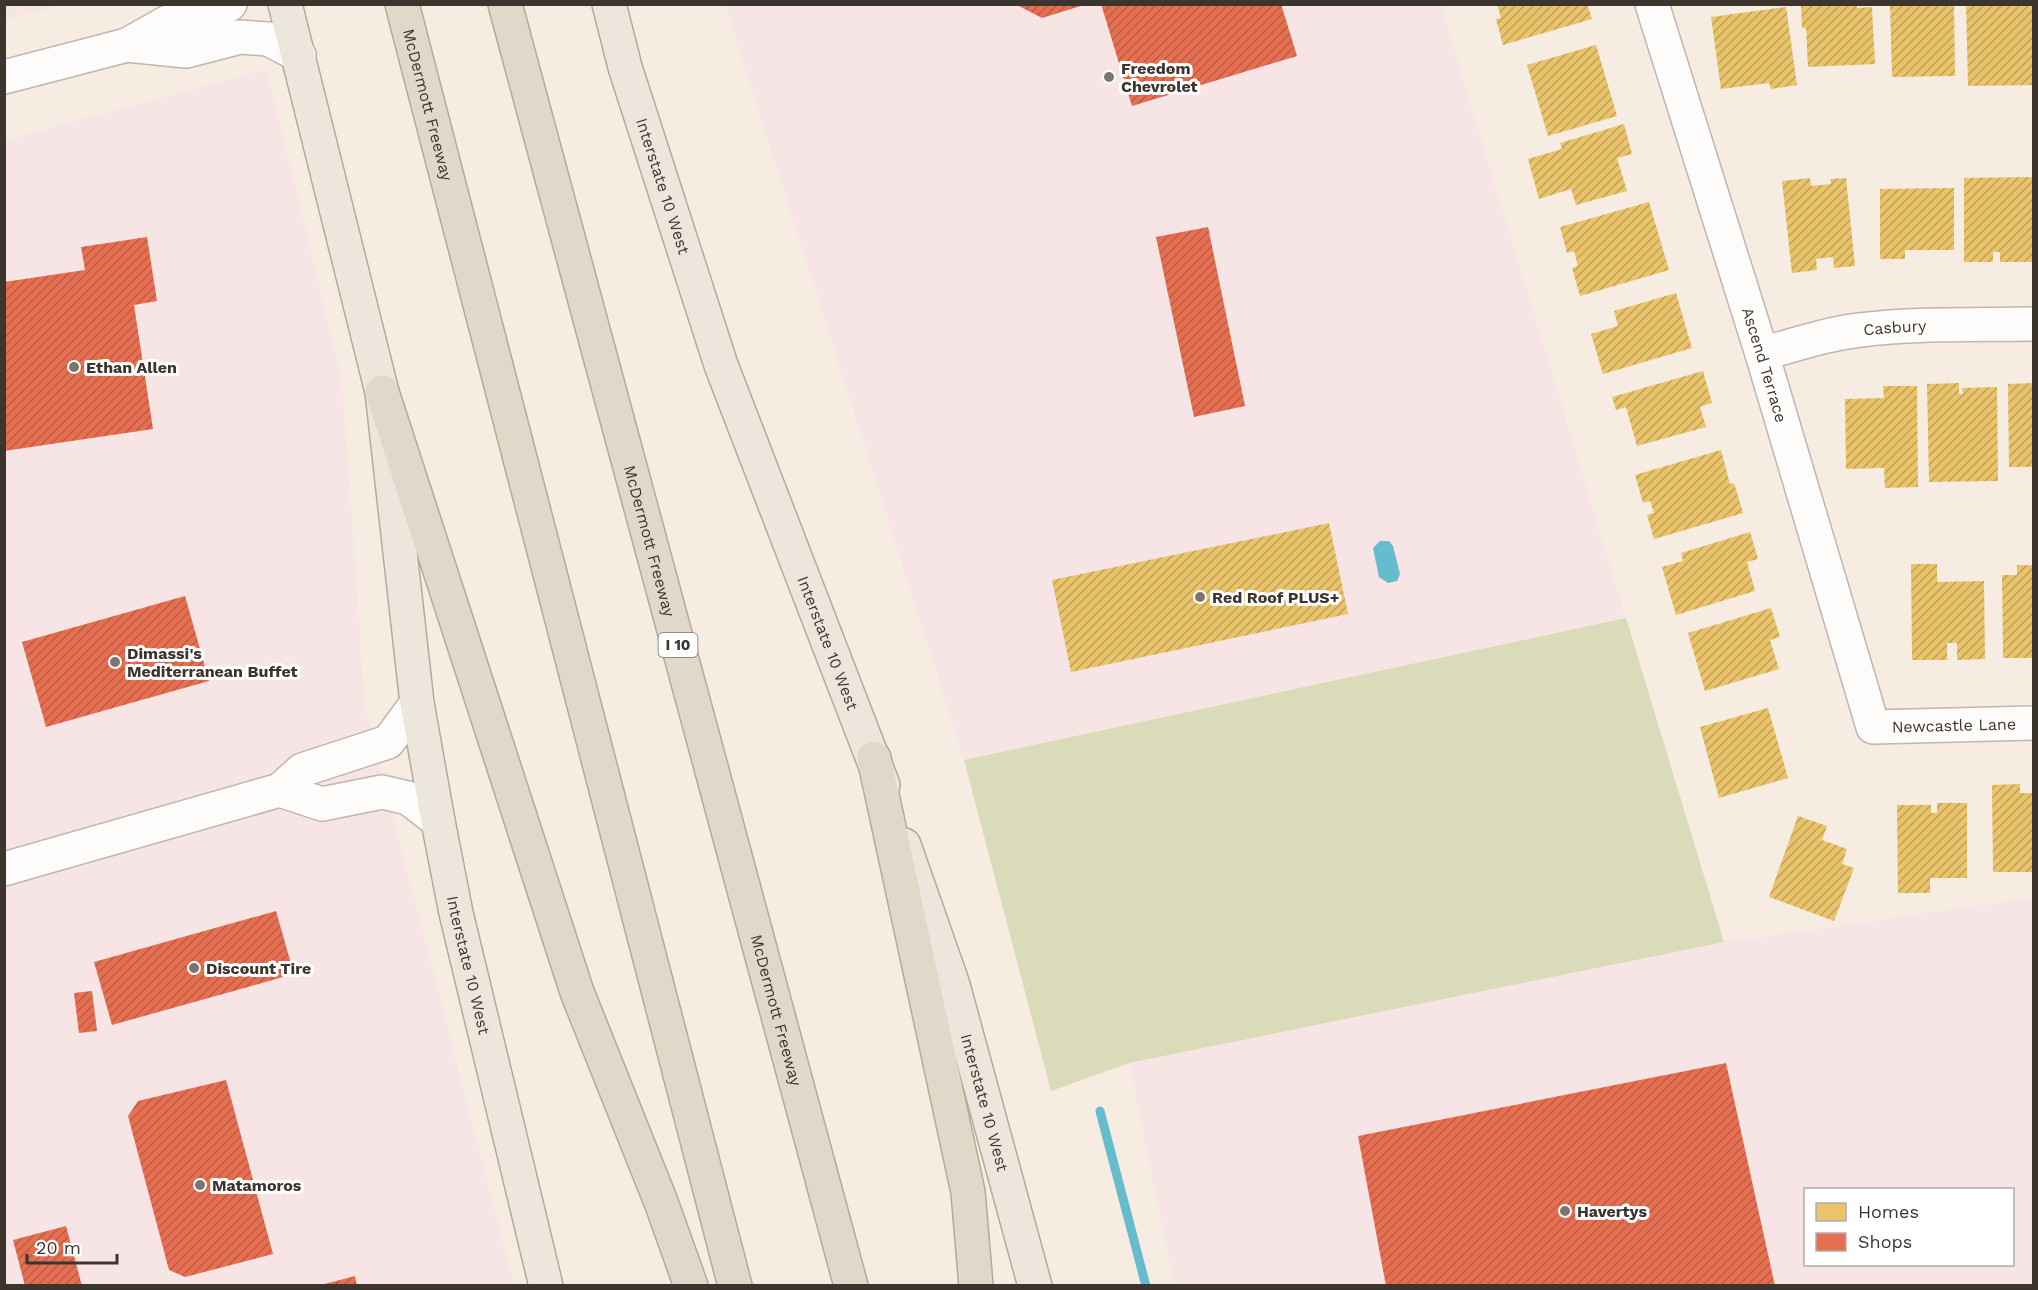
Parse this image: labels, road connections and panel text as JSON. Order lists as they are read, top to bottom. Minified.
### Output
{"streets":{"highway":["McDermott Freeway","I 10"],"main road":["Interstate 10 West"],"street":["Casbury","Ascend Terrace","Newcastle Lane"]},"crossings":[["Casbury","Ascend Terrace"],["Ascend Terrace","Newcastle Lane"]],"places":["Freedom Chevrolet","Ethan Allen","Red Roof PLUS+","Dimassi's Mediterranean Buffet","Discount Tire","Matamoros","Havertys"],"legend":["Homes","Shops"],"scale_bar":"20 m"}
